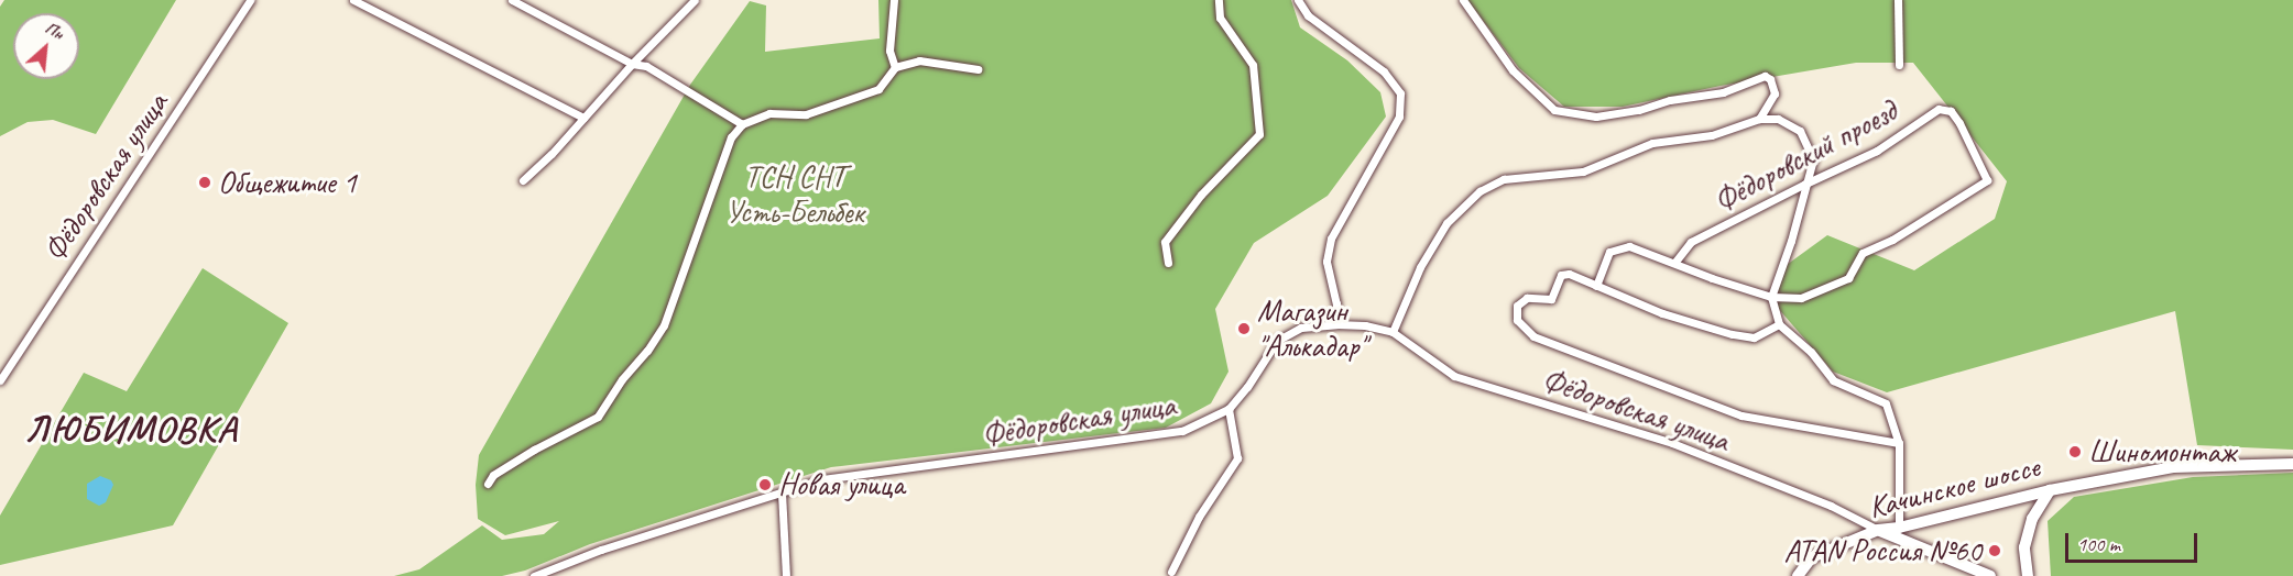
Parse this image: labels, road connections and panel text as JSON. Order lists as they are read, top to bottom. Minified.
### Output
{"streets":{"main road":["Качинское шоссе"],"street":["Фёдоровский проезд","Фёдоровская улица"]},"crossings":[["Фёдоровская улица","Качинское шоссе"]],"districts":["ЛЮБИМОВКА"],"parks":["ТСН СНТ Усть-Бельбек"],"places":["Общежитие 1","Магазин \"Алькадар\"","Шиномонтаж","Новая улица","ATAN Россия №60"],"scale_bar":"100 m","north":"top right"}
